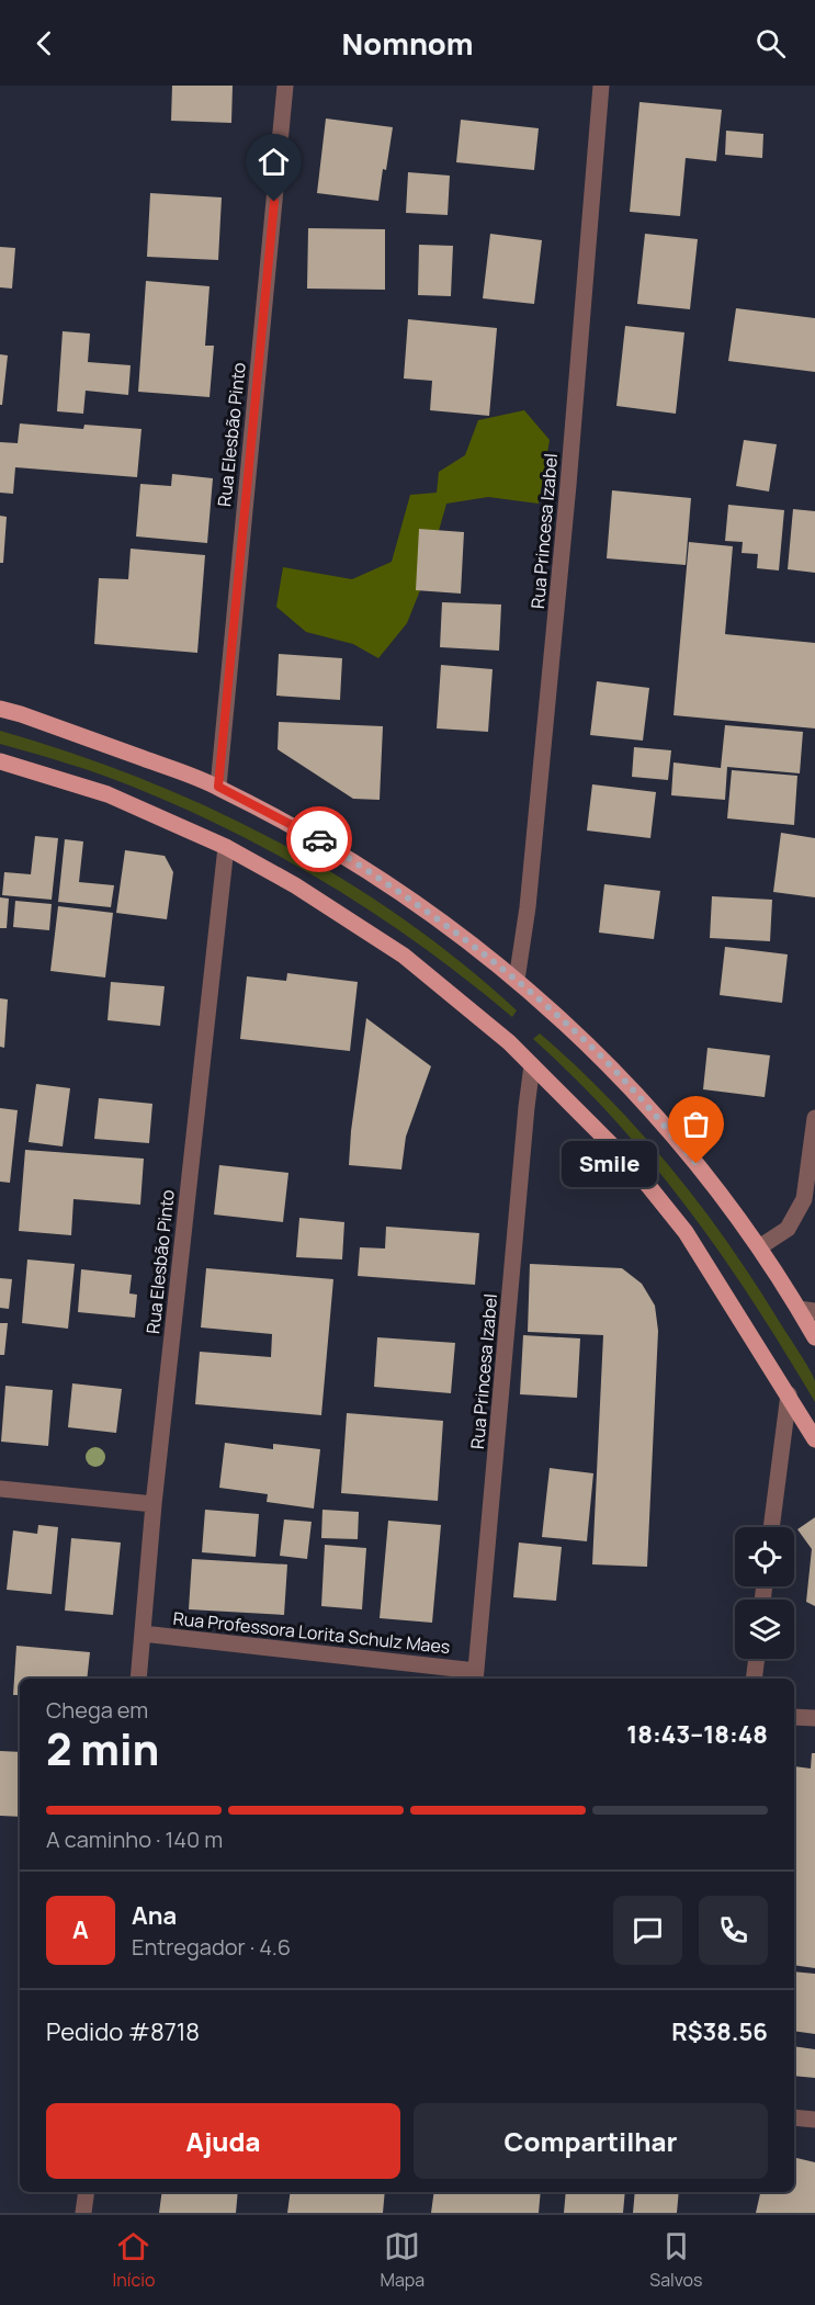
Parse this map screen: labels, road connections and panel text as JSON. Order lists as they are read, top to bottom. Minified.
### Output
{"streets":{"street":["Rua Elesbão Pinto","Rua Princesa Izabel","Rua Professora Lorita Schulz Maes"]},"crossings":[["Rua Elesbão Pinto","Rua Professora Lorita Schulz Maes"],["Rua Princesa Izabel","Rua Professora Lorita Schulz Maes"]],"places":["Smile"],"page":{"header":"Nomnom","bubble":"Smile","heading":["2 min","Chega em","18:43–18:48"],"panel":["Ana","Entregador · 4.6","Pedido #8718","R$38.56"],"bar":"A caminho · 140 m","round":"A","buttons":["Ajuda","Compartilhar"],"tabs":["Início","Mapa","Salvos"]}}
